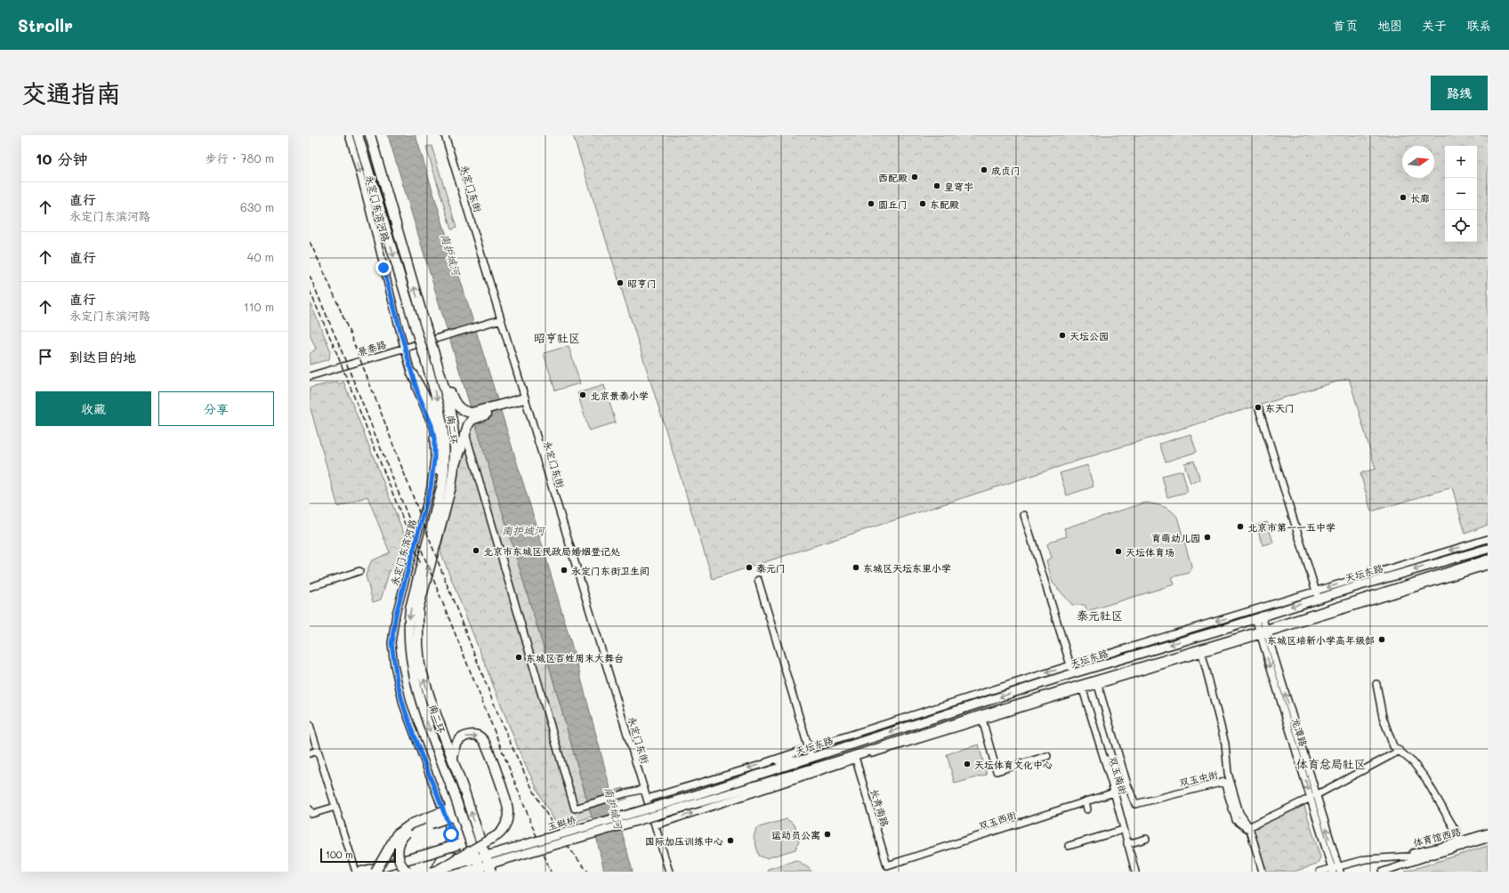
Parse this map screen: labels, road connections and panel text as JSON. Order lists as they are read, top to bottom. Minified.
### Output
{"streets":{"highway":["南二环"],"main road":["天坛东路","玉蜓桥"],"street":["永定门东街","永定门东滨河路","景泰路","龙潭路","双玉南街","双玉中街","长青南路","双玉西街","体育馆西路"]},"crossings":[["永定门东街","景泰路"],["永定门东滨河路","景泰路"],["天坛东路","龙潭路"],["天坛东路","双玉南街"],["天坛东路","长青南路"],["天坛东路","玉蜓桥"],["龙潭路","体育馆西路"],["双玉南街","双玉西街"],["长青南路","双玉西街"]],"districts":["昭亨社区","泰元社区","体育总局社区"],"water":["南护城河"],"places":["成贞门","西配殿","皇穹宇","长廊","圆丘门","东配殿","昭亨门","天坛公园","北京景泰小学","东天门","北京市第一一五中学","育萌幼儿园","北京市东城区民政局婚姻登记处","天坛体育场","泰元门","东城区天坛东里小学","永定门东街卫生间","东城区培新小学高年级部","东城区百姓周末大舞台","天坛体育文化中心","运动员公寓","国际加压训练中心"],"scale_bar":"100 m","north":"right","page":{"header":"Strollr","nav":["首页","地图","关于","联系"],"buttons":["路线",["收藏","分享"]],"title":"交通指南","heading":["10 分钟","步行 · 780 m"],"map_buttons":["+","−"],"list":[["直行","永定门东滨河路","630 m"],["直行","40 m"],["直行","永定门东滨河路","110 m"],"到达目的地"],"scale":"100 m"}}
